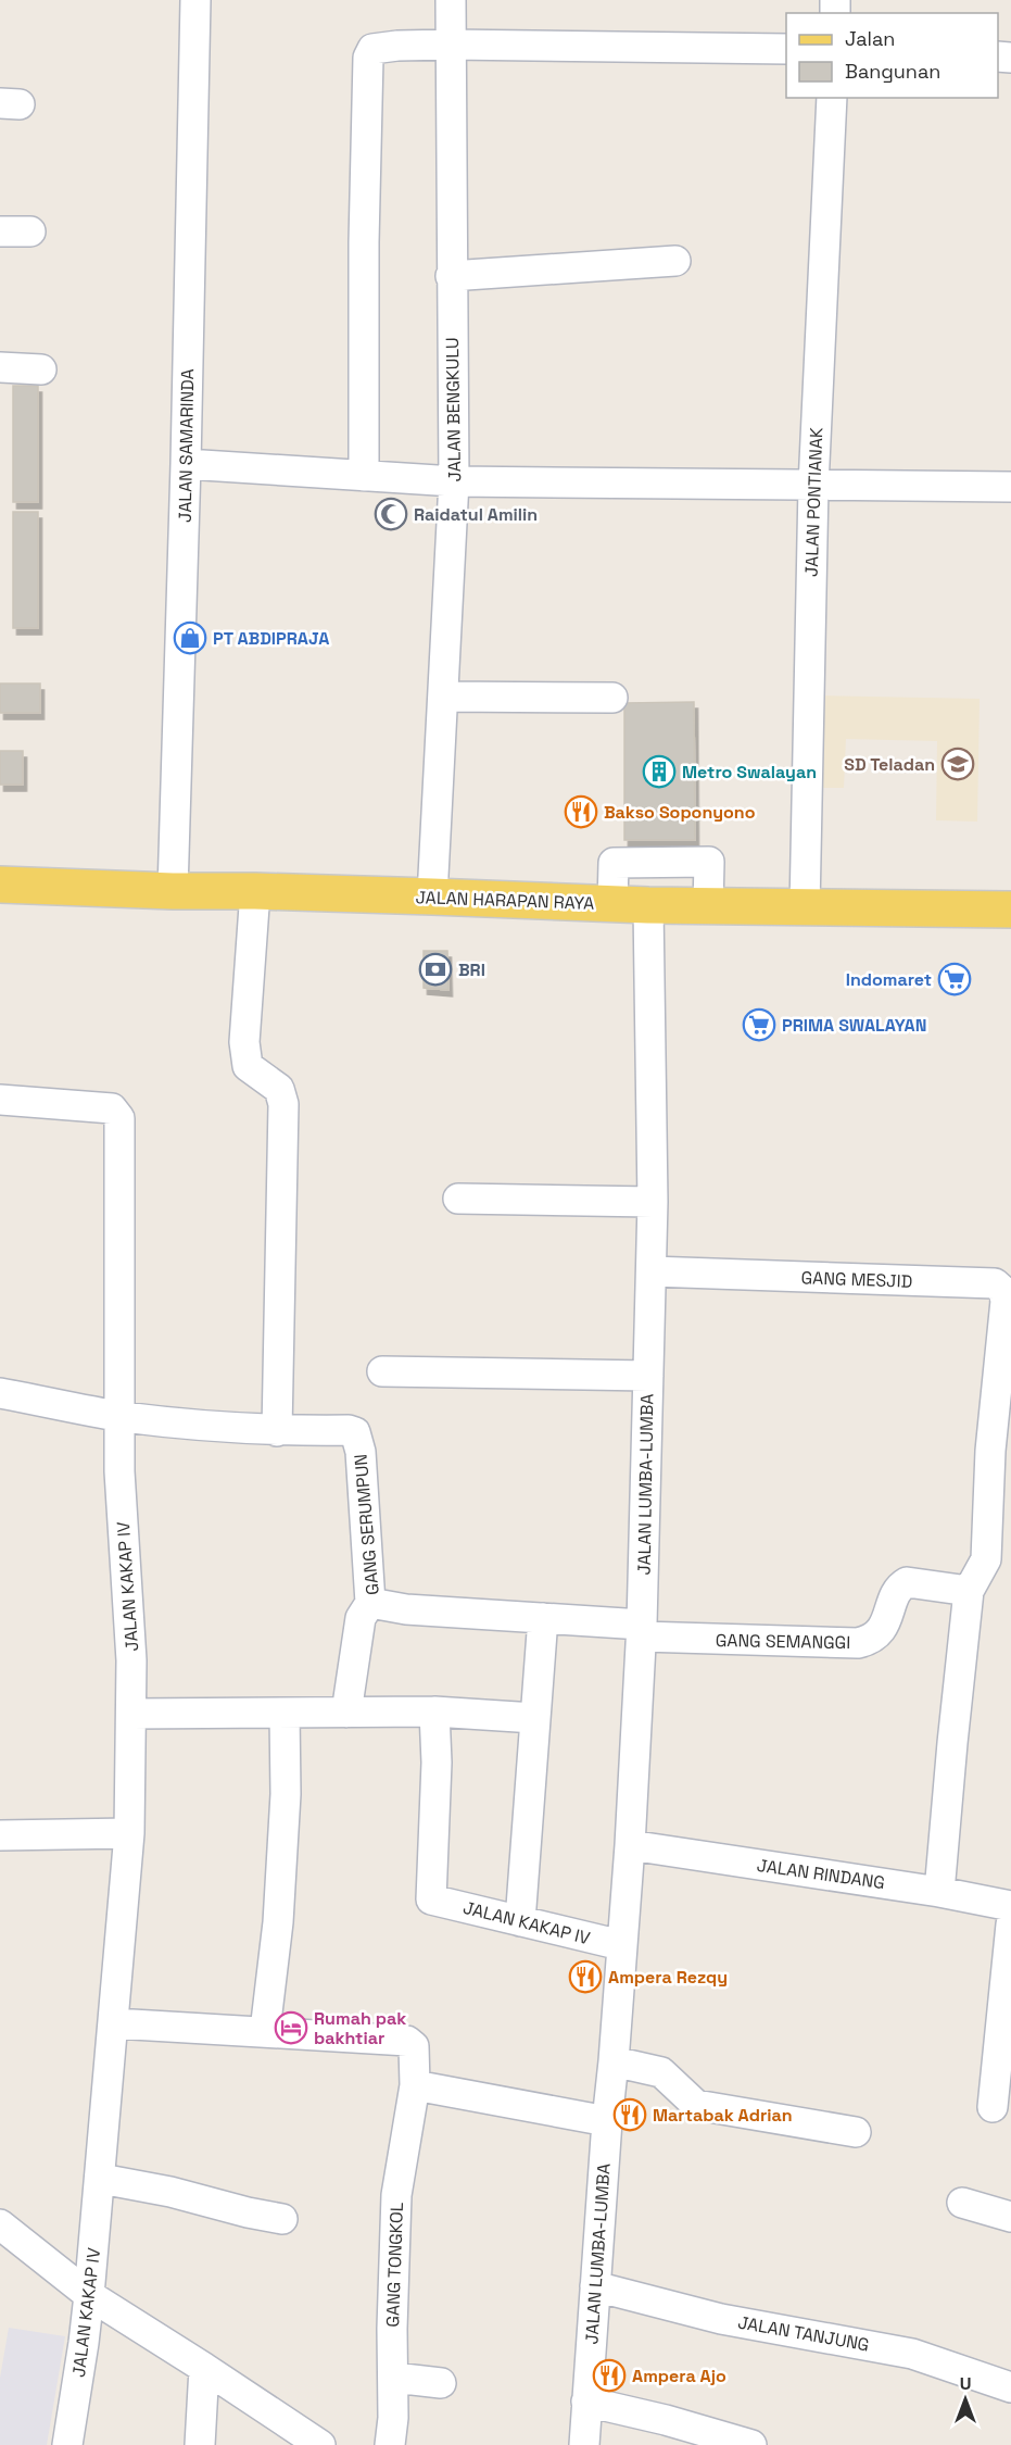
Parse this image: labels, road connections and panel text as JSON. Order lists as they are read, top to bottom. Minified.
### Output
{"streets":{"main road":["JALAN HARAPAN RAYA"],"street":["JALAN BENGKULU","JALAN SAMARINDA","JALAN PONTIANAK","GANG MESJID","JALAN LUMBA-LUMBA","GANG SERUMPUN","JALAN KAKAP IV","GANG SEMANGGI","JALAN RINDANG","GANG TONGKOL","JALAN TANJUNG"]},"crossings":[["JALAN BENGKULU","JALAN HARAPAN RAYA"],["JALAN SAMARINDA","JALAN HARAPAN RAYA"],["JALAN PONTIANAK","JALAN HARAPAN RAYA"],["JALAN HARAPAN RAYA","JALAN LUMBA-LUMBA"],["GANG MESJID","JALAN LUMBA-LUMBA"],["JALAN LUMBA-LUMBA","GANG SERUMPUN"],["JALAN LUMBA-LUMBA","JALAN KAKAP IV"],["JALAN LUMBA-LUMBA","GANG SEMANGGI"],["JALAN LUMBA-LUMBA","JALAN RINDANG"],["JALAN LUMBA-LUMBA","JALAN TANJUNG"],["GANG SERUMPUN","GANG SEMANGGI"],["JALAN KAKAP IV","GANG TONGKOL"]],"places":{"mosque":["Raidatul Amilin"],"shop":["PT ABDIPRAJA"],"school or university":["SD Teladan"],"building":["Metro Swalayan"],"restaurant":["Bakso Soponyono","Ampera Rezqy","Martabak Adrian","Ampera Ajo"],"bank":["BRI"],"supermarket":["Indomaret","PRIMA SWALAYAN"],"hotel":["Rumah pak bakhtiar"]},"legend":["Jalan","Bangunan"],"north":"top"}
